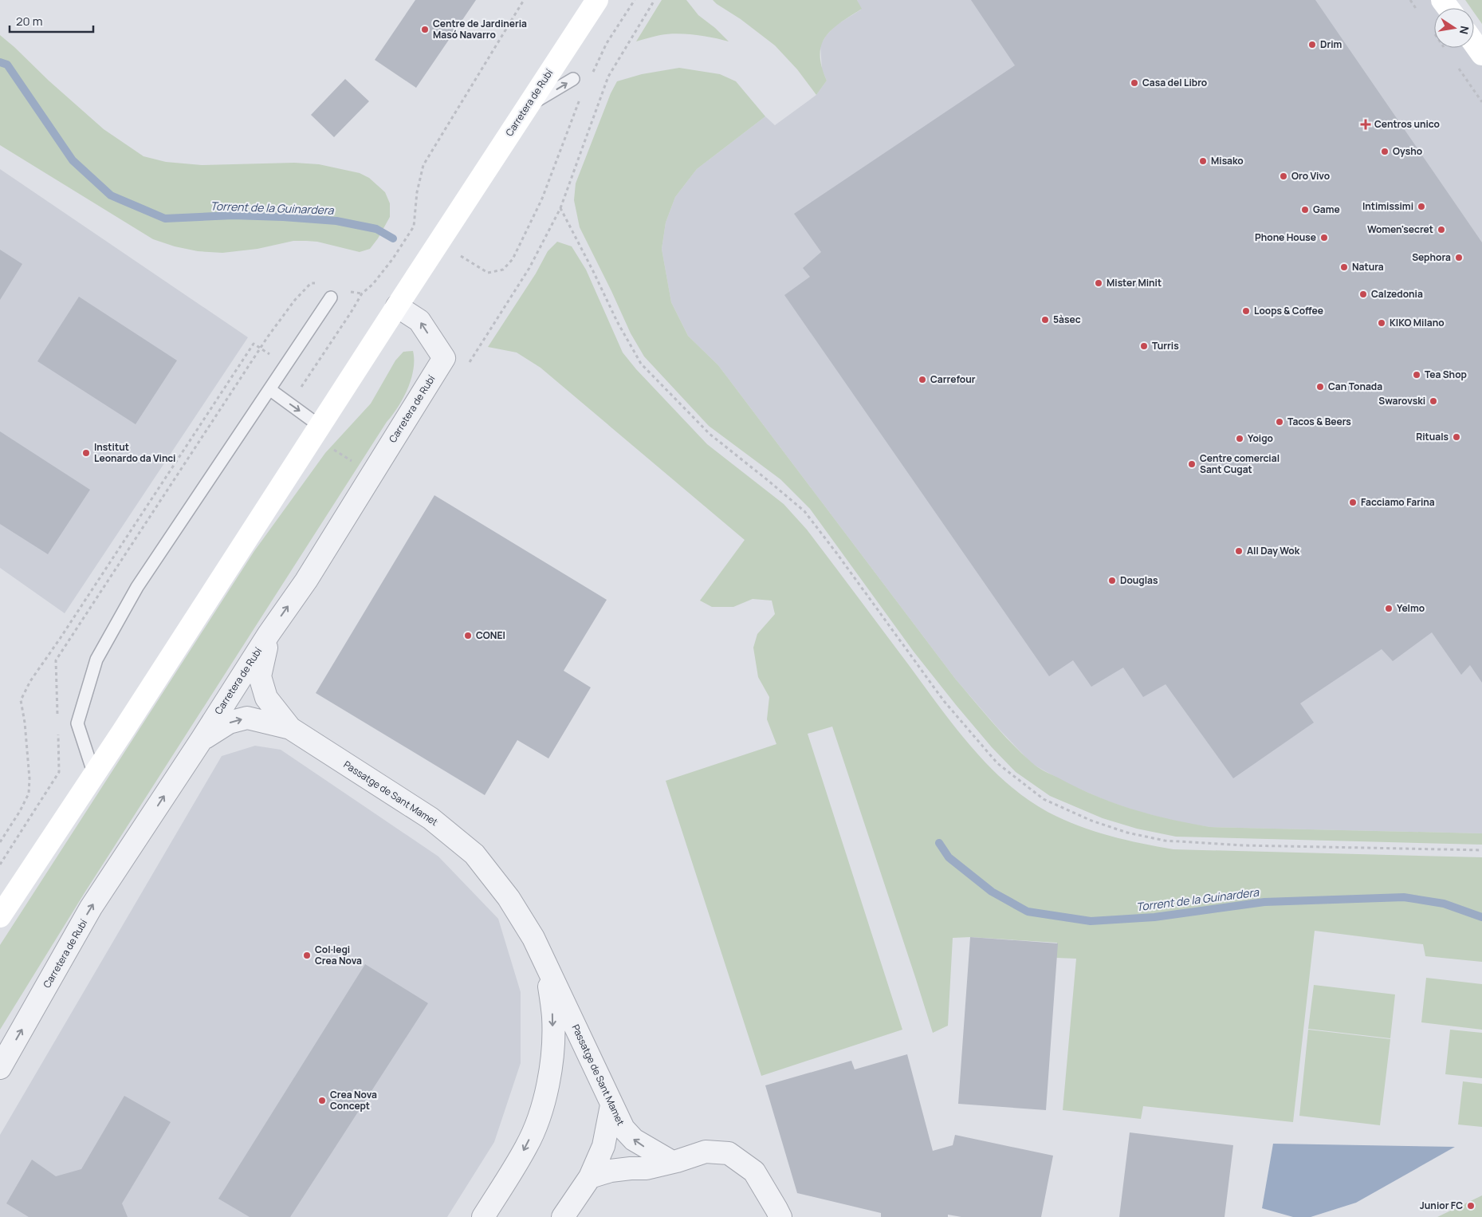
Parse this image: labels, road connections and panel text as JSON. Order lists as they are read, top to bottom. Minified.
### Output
{"streets":{"main road":["Carretera de Rubí"],"street":["Passatge de Sant Mamet"]},"crossings":[["Carretera de Rubí","Passatge de Sant Mamet"]],"water":["Torrent de la Guinardera"],"places":{"other":["Centre de Jardineria Masó Navarro","Drim","Casa del Libro","Oysho","Misako","Oro Vivo","Intimissimi","Game","Women'secret","Phone House","Sephora","Natura","Mister Minit","Calzedonia","Loops & Coffee","5àsec","KIKO Milano","Turris","Tea Shop","Carrefour","Can Tonada","Swarovski","Tacos & Beers","Rituals","Yoigo","Institut Leonardo da Vinci","Centre comercial Sant Cugat","Facciamo Farina","All Day Wok","Douglas","Yelmo","CONEI","Col·legi Crea Nova","Crea Nova Concept","Junior FC"],"health":["Centros unico"]},"scale_bar":"20 m","north":"right"}
